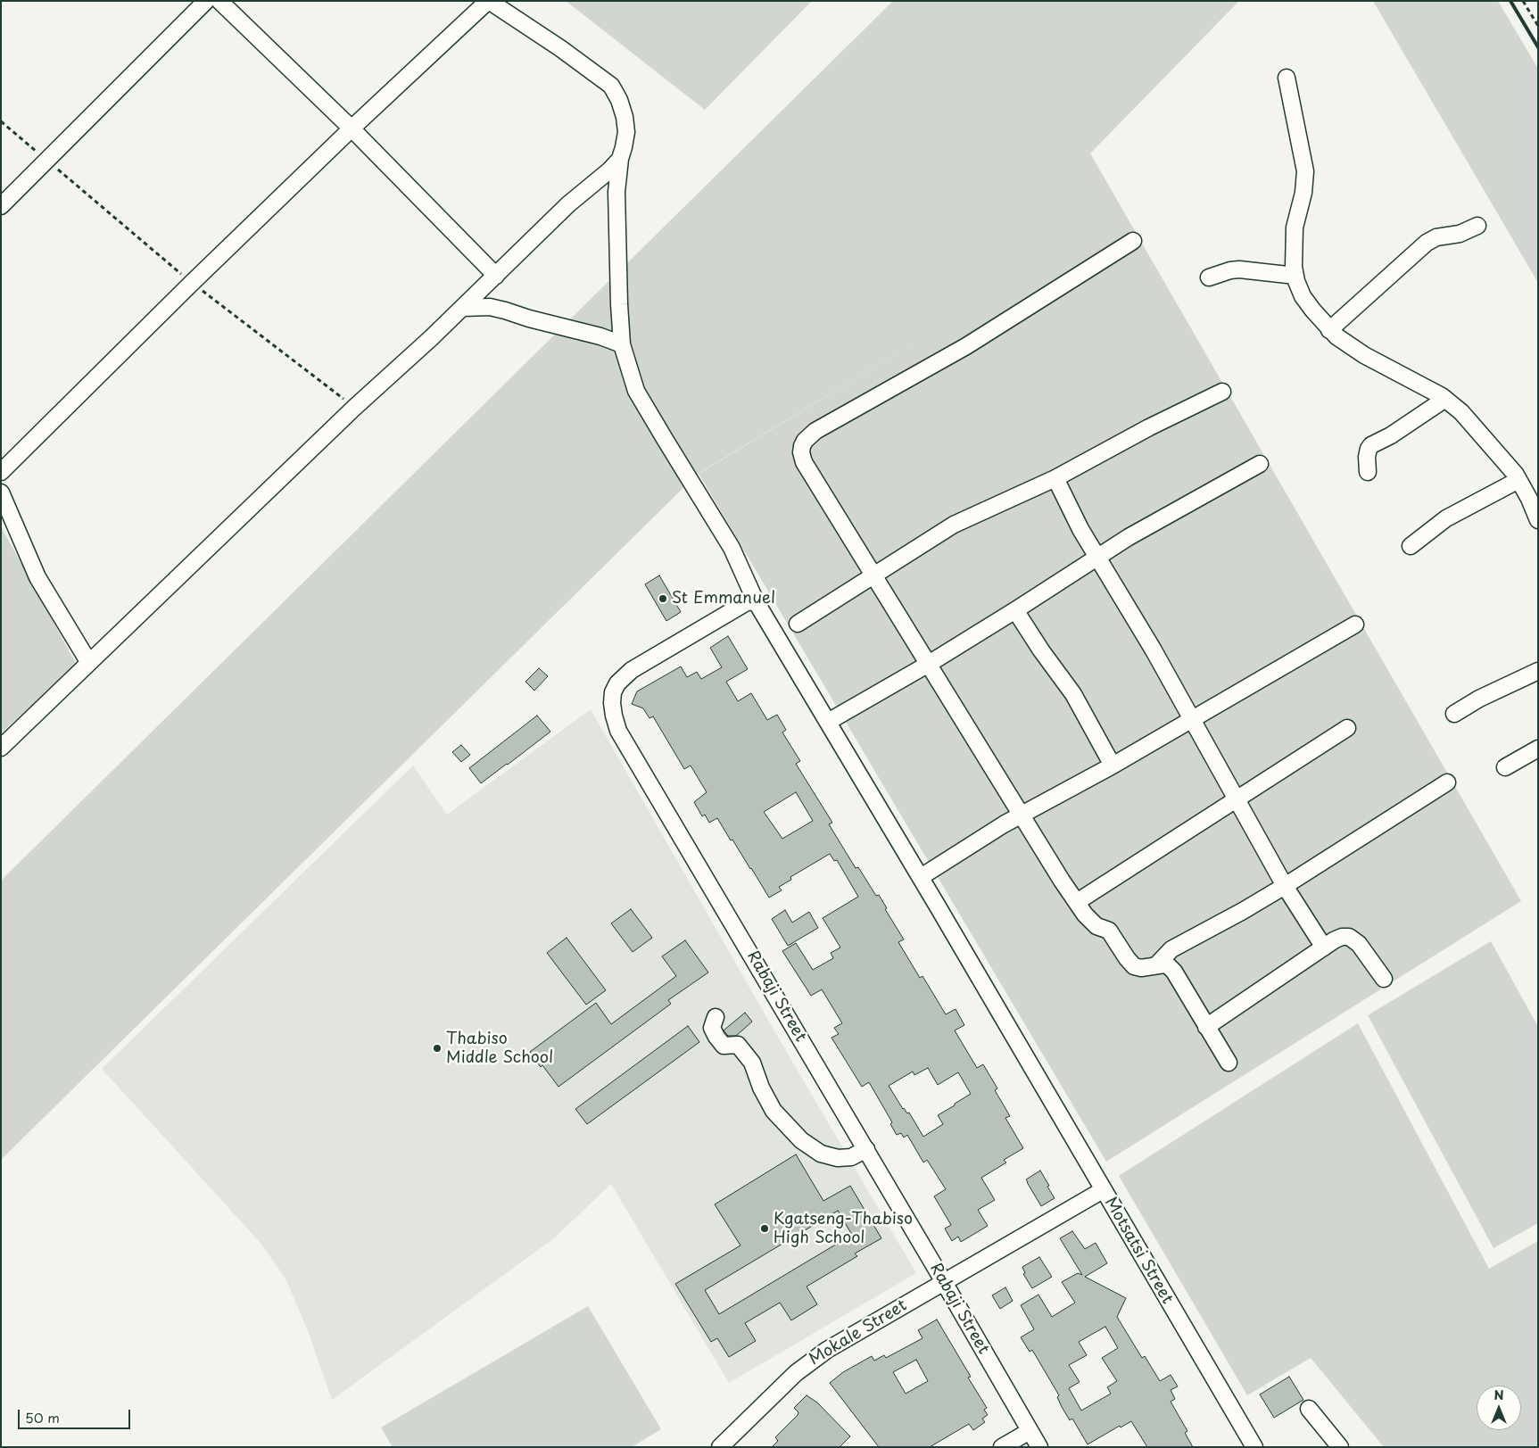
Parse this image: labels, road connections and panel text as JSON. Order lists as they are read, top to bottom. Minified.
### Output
{"streets":{"street":["Rabaji Street","Motsatsi Street","Mokale Street"]},"crossings":[["Rabaji Street","Motsatsi Street"],["Rabaji Street","Mokale Street"],["Motsatsi Street","Mokale Street"]],"places":["St Emmanuel","Thabiso Middle School","Kgatseng-Thabiso High School"],"scale_bar":"50 m","north":"top"}
